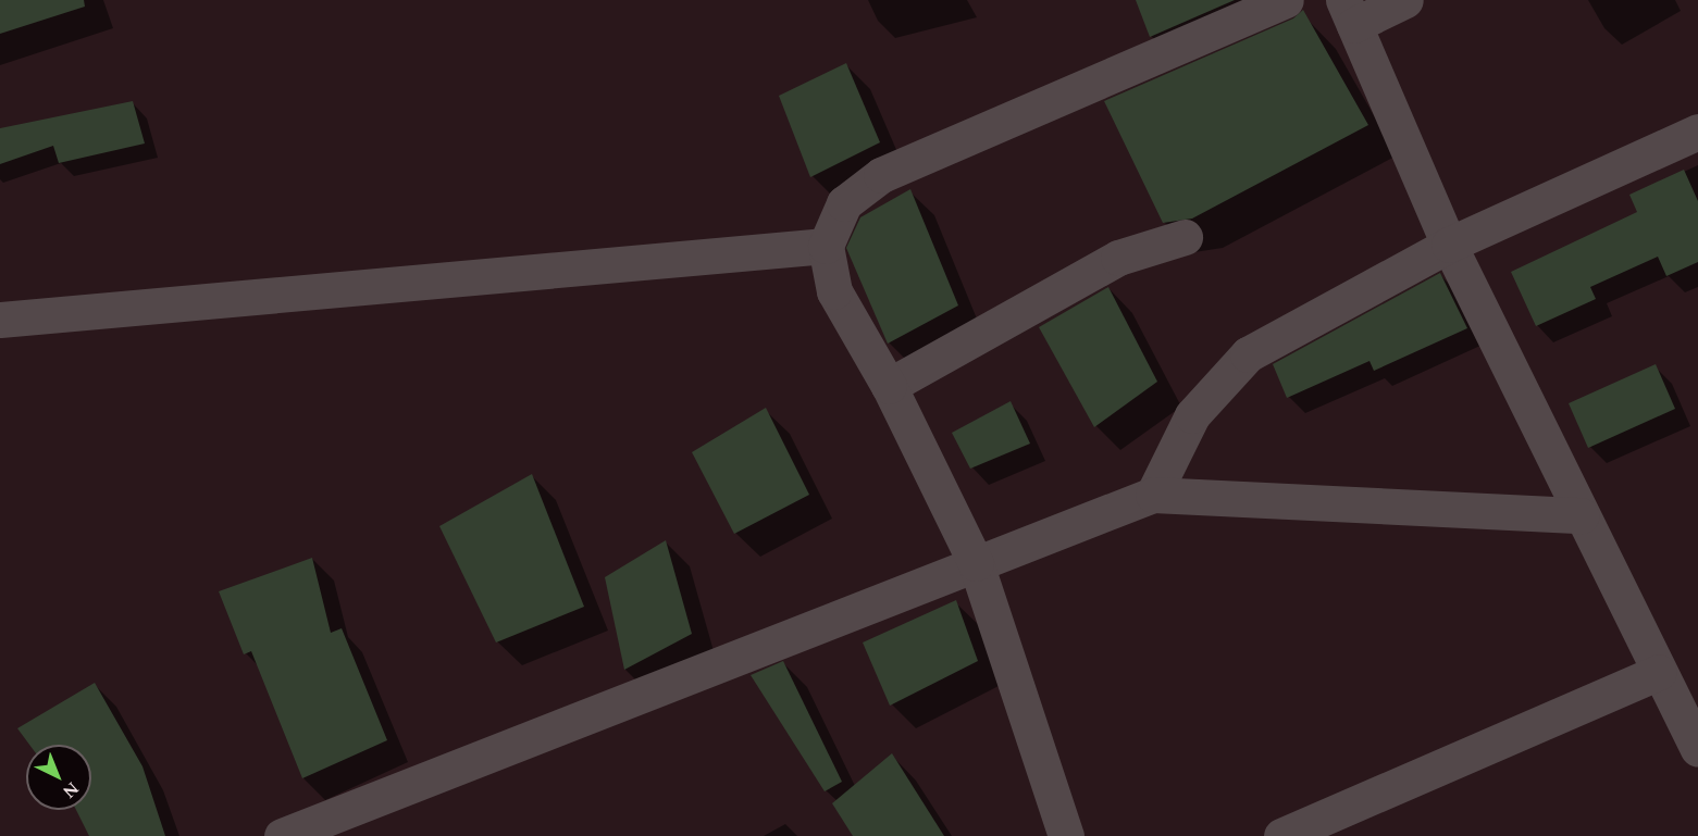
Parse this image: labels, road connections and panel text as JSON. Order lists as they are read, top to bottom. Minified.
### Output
{"north":"bottom right"}
